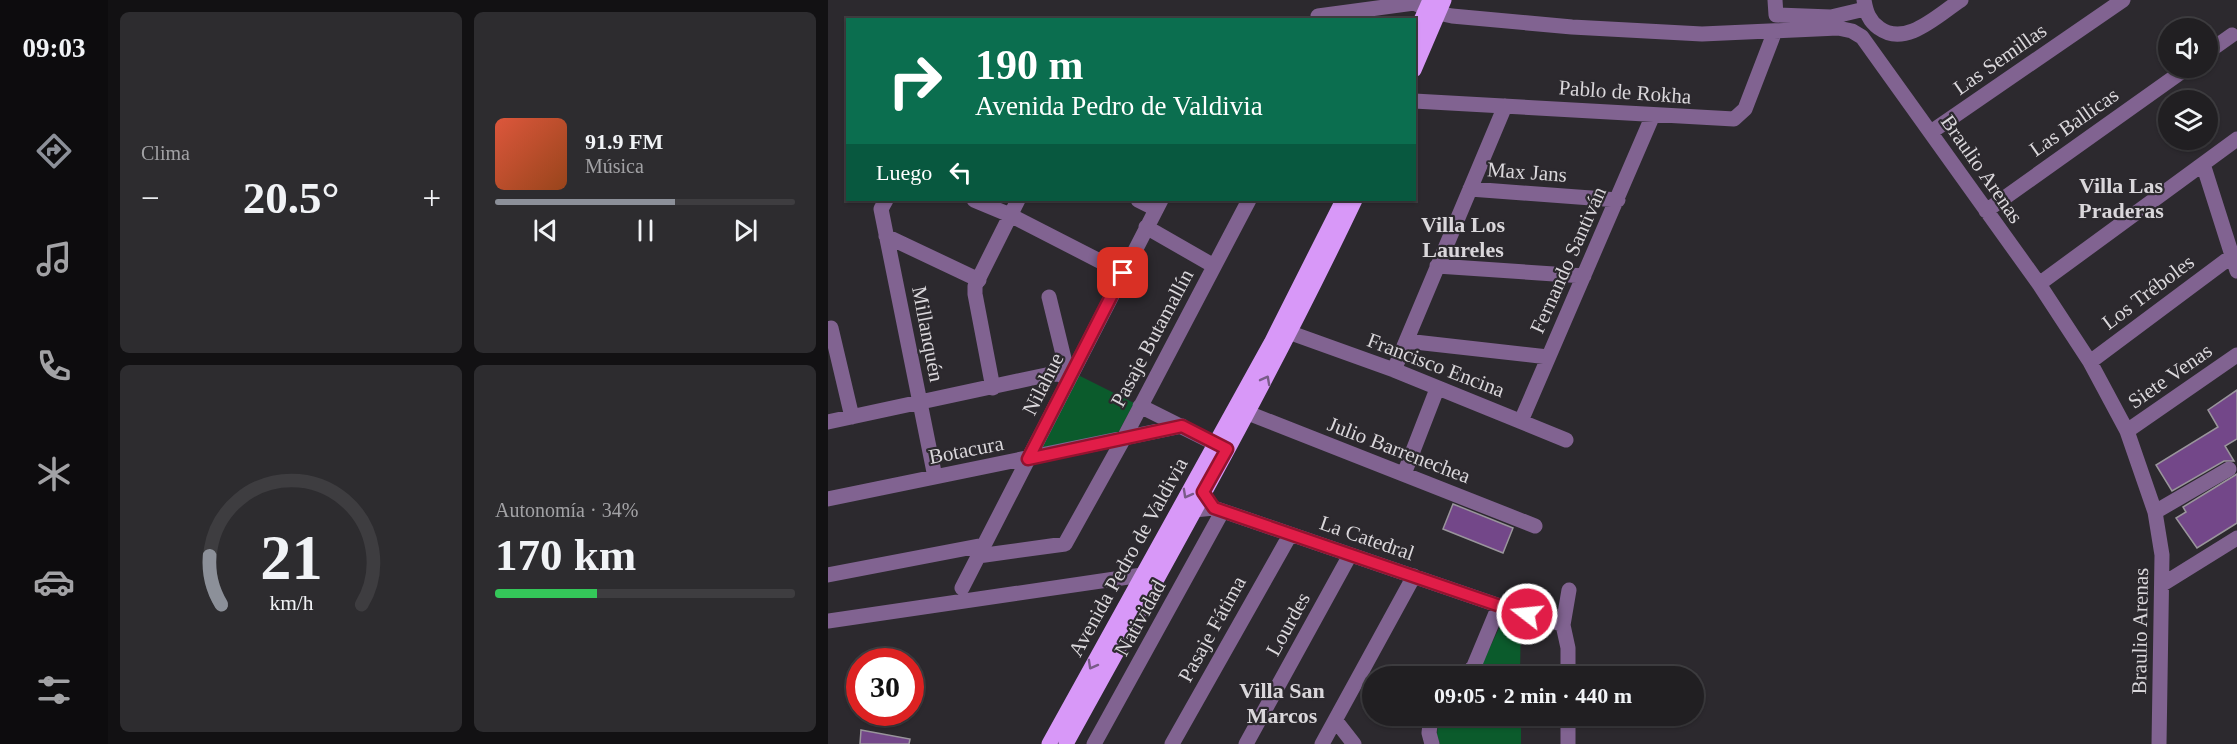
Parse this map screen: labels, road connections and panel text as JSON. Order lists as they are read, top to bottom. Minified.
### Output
{"streets":{"main road":["Avenida Pedro de Valdivia"],"street":["Las Semillas","Pablo de Rokha","Las Ballicas","Braulio Arenas","Max Jans","Fernando Santiván","Los Tréboles","Millanquén","Pasaje Butamallín","Francisco Encina","Siete Venas","Nilahue","Botacura","Julio Barrenechea","La Catedral","Natividad","Lourdes","Pasaje Fátima"]},"crossings":[["Las Semillas","Braulio Arenas"],["Pablo de Rokha","Braulio Arenas"],["Pablo de Rokha","Fernando Santiván"],["Las Ballicas","Braulio Arenas"],["Braulio Arenas","Los Tréboles"],["Braulio Arenas","Siete Venas"],["Max Jans","Fernando Santiván"],["Fernando Santiván","Francisco Encina"],["Millanquén","Botacura"],["Pasaje Butamallín","Nilahue"],["Pasaje Butamallín","Botacura"],["Francisco Encina","Avenida Pedro de Valdivia"],["Nilahue","Botacura"],["Julio Barrenechea","Avenida Pedro de Valdivia"],["La Catedral","Avenida Pedro de Valdivia"],["La Catedral","Natividad"],["La Catedral","Lourdes"],["La Catedral","Pasaje Fátima"]],"districts":["Villa Las Praderas","Villa Los Laureles","Villa San Marcos"],"page":{"tabs":"09:03","tile":["Clima",["Autonomía · 34%","170 km"]],"turn":["190 m","Avenida Pedro de Valdivia"],"song":["91.9 FM","Música"],"then":"Luego","heat":["−","20.5°","+"],"limit":"30","trip":"09:05 · 2 min · 440 m","gauge":["21","km/h"]}}
